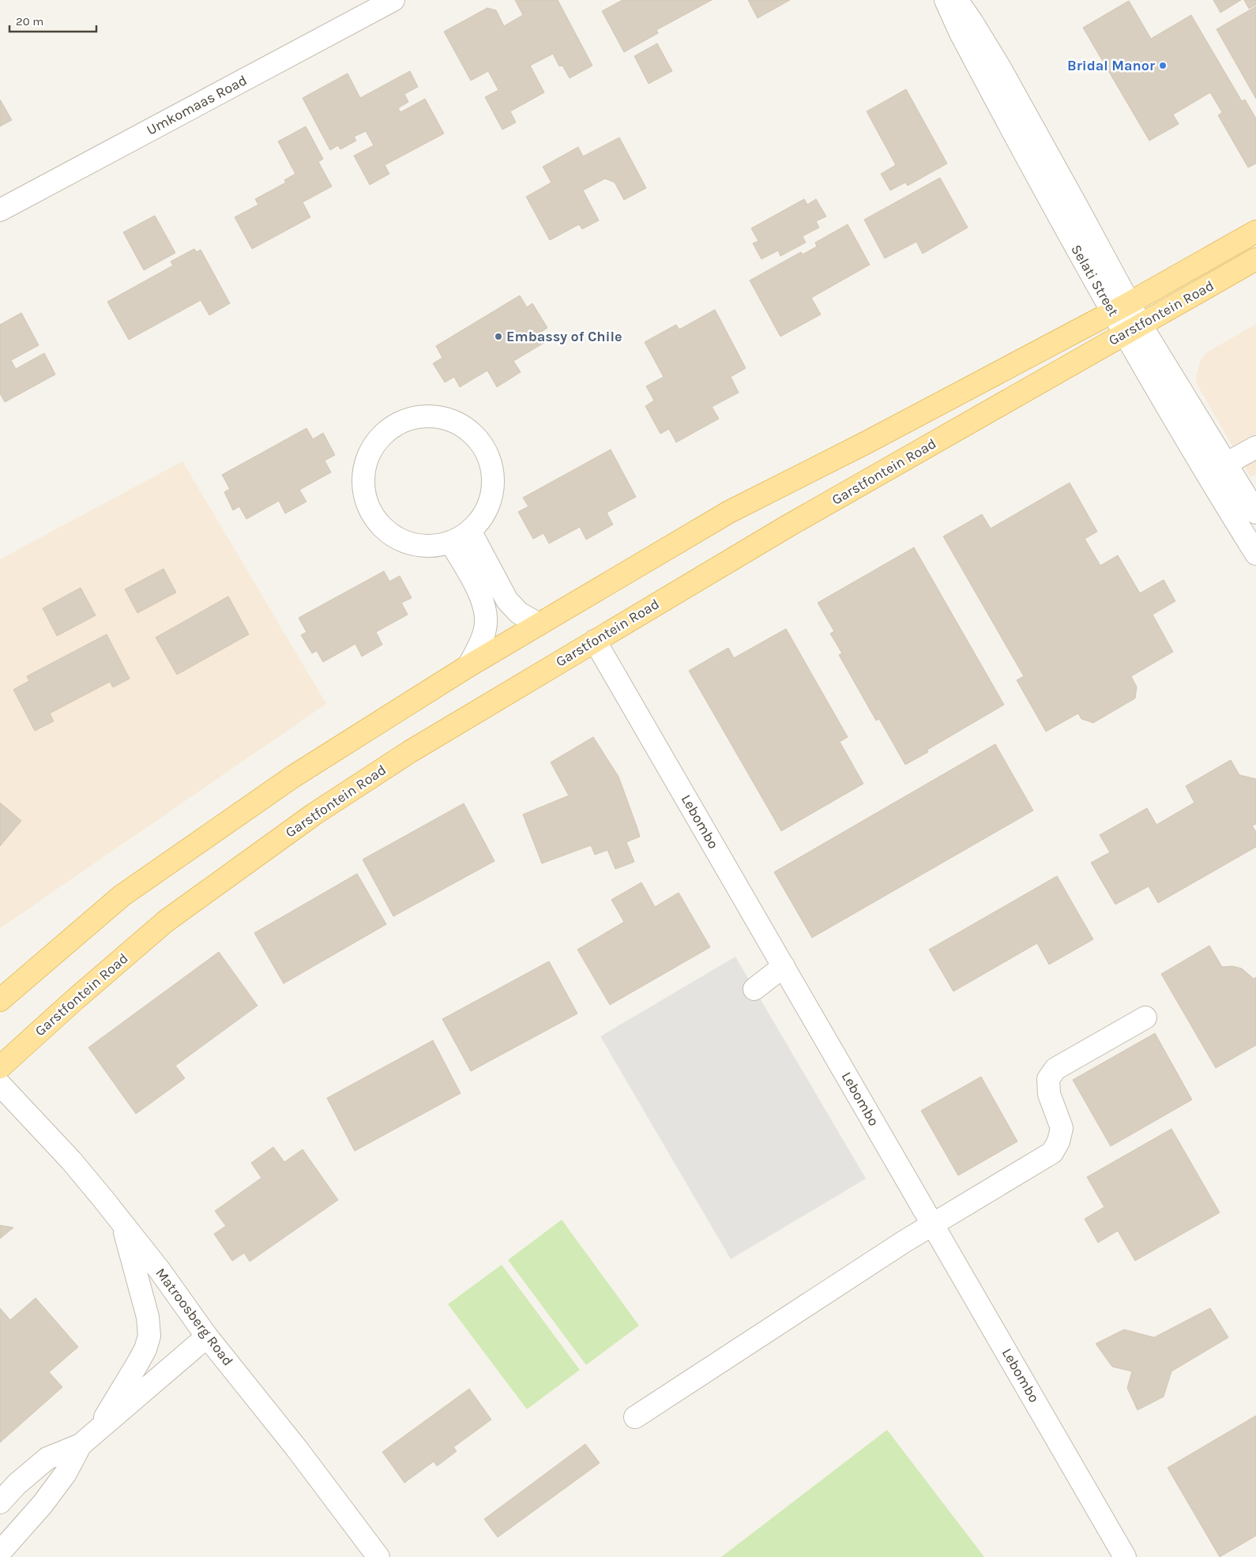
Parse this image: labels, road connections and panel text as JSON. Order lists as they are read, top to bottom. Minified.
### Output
{"streets":{"main road":["Garstfontein Road"],"street":["Umkomaas Road","Selati Street","Lebombo","Matroosberg Road"]},"crossings":[["Selati Street","Garstfontein Road"],["Garstfontein Road","Lebombo"]],"places":["Bridal Manor","Embassy of Chile"],"scale_bar":"20 m"}
